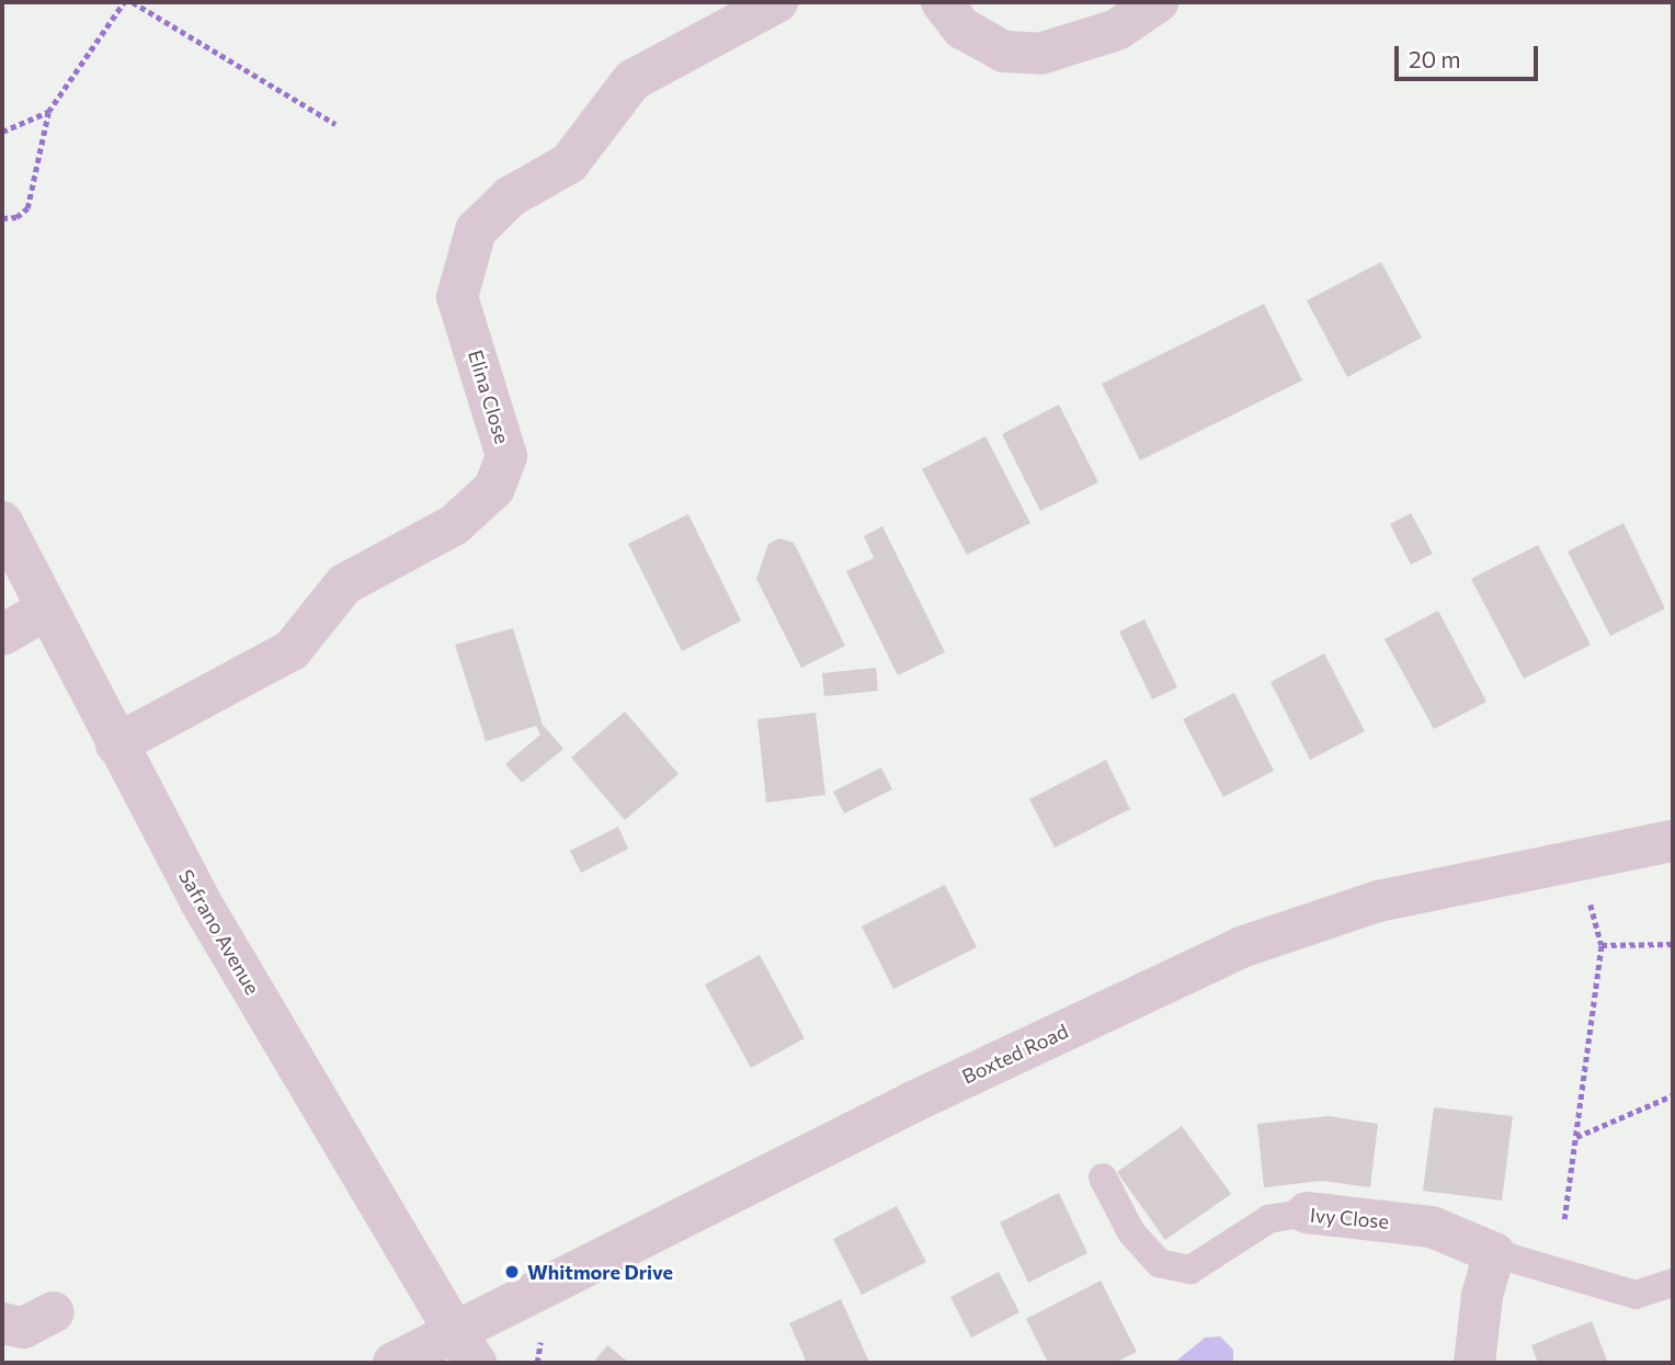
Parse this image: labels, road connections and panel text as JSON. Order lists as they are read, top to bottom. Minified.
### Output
{"streets":{"street":["Elina Close","Safrano Avenue","Boxted Road","Ivy Close"]},"crossings":[["Elina Close","Safrano Avenue"],["Safrano Avenue","Boxted Road"]],"places":["Whitmore Drive"],"scale_bar":"20 m"}
